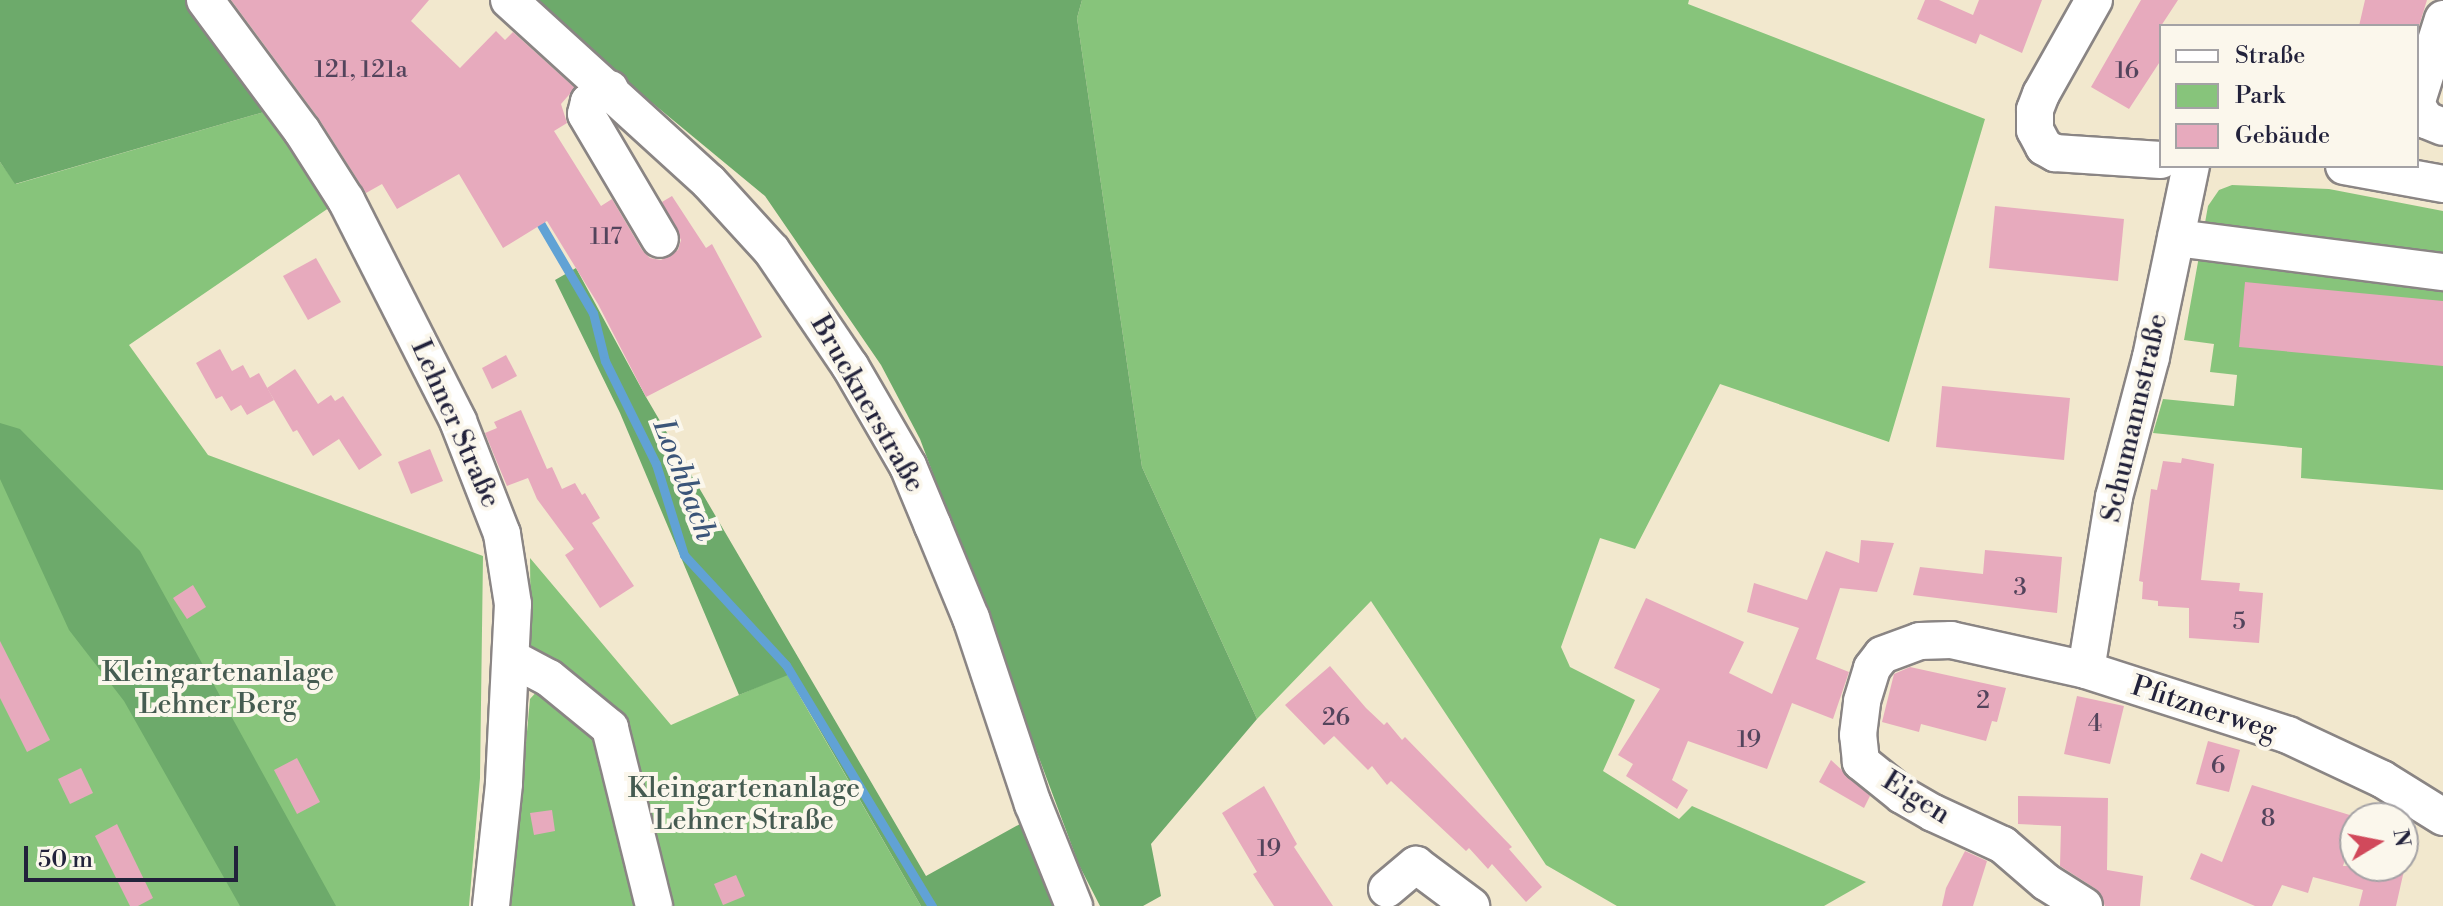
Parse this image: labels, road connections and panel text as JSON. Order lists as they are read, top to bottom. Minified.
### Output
{"streets":{"street":["Brucknerstraße","Schumannstraße","Lehner Straße","Pfitznerweg","Eigen"]},"crossings":[["Schumannstraße","Pfitznerweg"],["Pfitznerweg","Eigen"]],"water":["Lochbach"],"parks":["Kleingartenanlage Lehner Berg","Kleingartenanlage Lehner Straße"],"house_numbers":["121, 121a","16","117","3","5","2","26","4","19","6","8","19"],"legend":["Straße","Park","Gebäude"],"scale_bar":"50 m","north":"right"}
